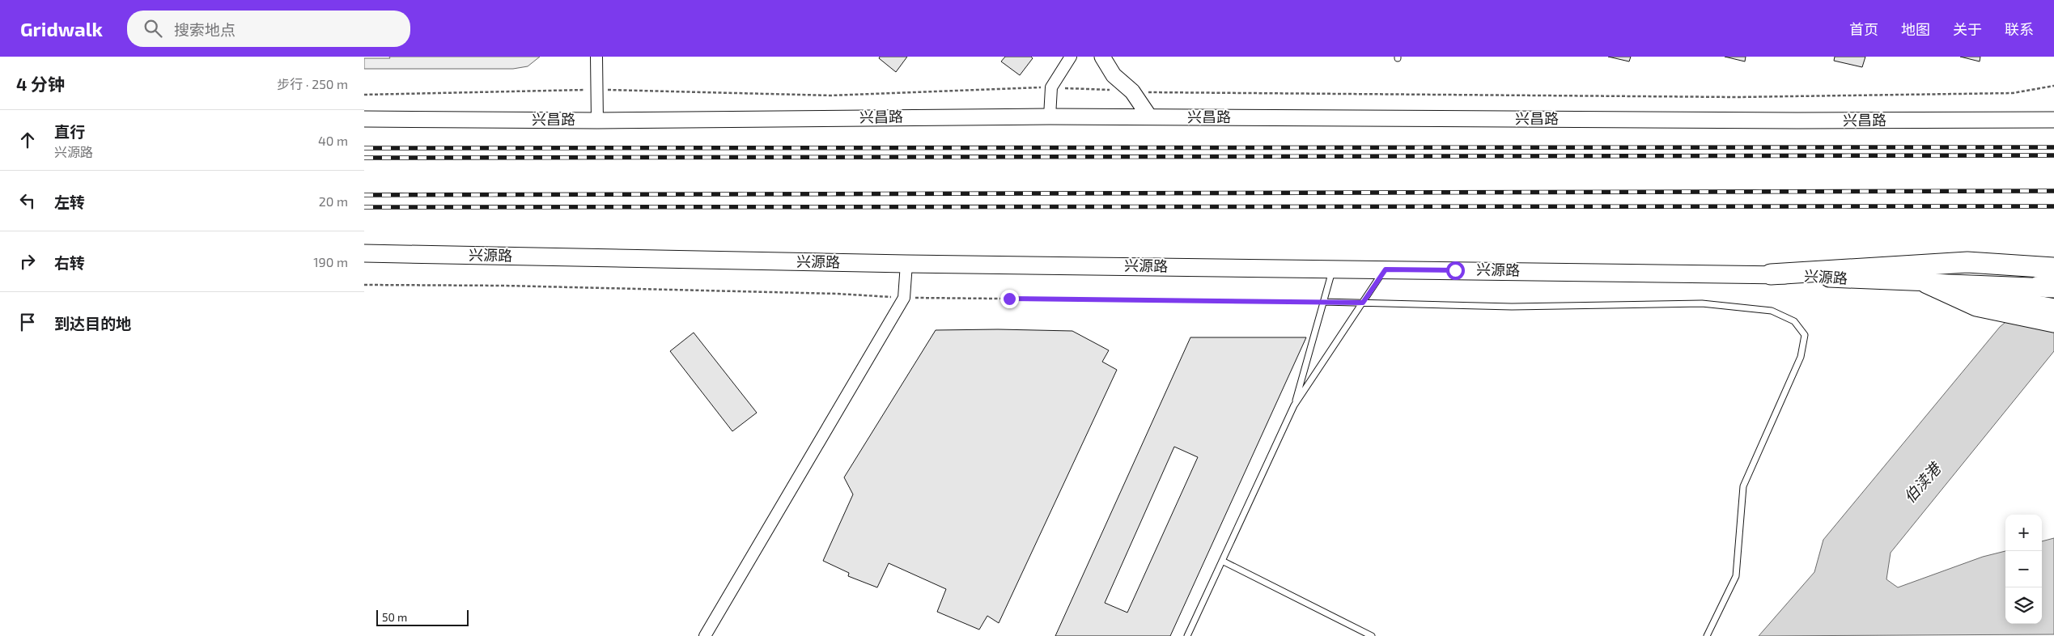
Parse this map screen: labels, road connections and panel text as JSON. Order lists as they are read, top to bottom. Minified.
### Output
{"streets":{"main road":["兴昌路","兴源路"]},"water":["伯渎港"],"scale_bar":"50 m","page":{"header":"Gridwalk","search":"搜索地点","nav":["首页","地图","关于","联系"],"heading":["4 分钟","步行 · 250 m"],"list":[["直行","兴源路","40 m"],["左转","20 m"],["右转","190 m"],"到达目的地"],"map_buttons":["+","−"],"scale":"50 m"}}
